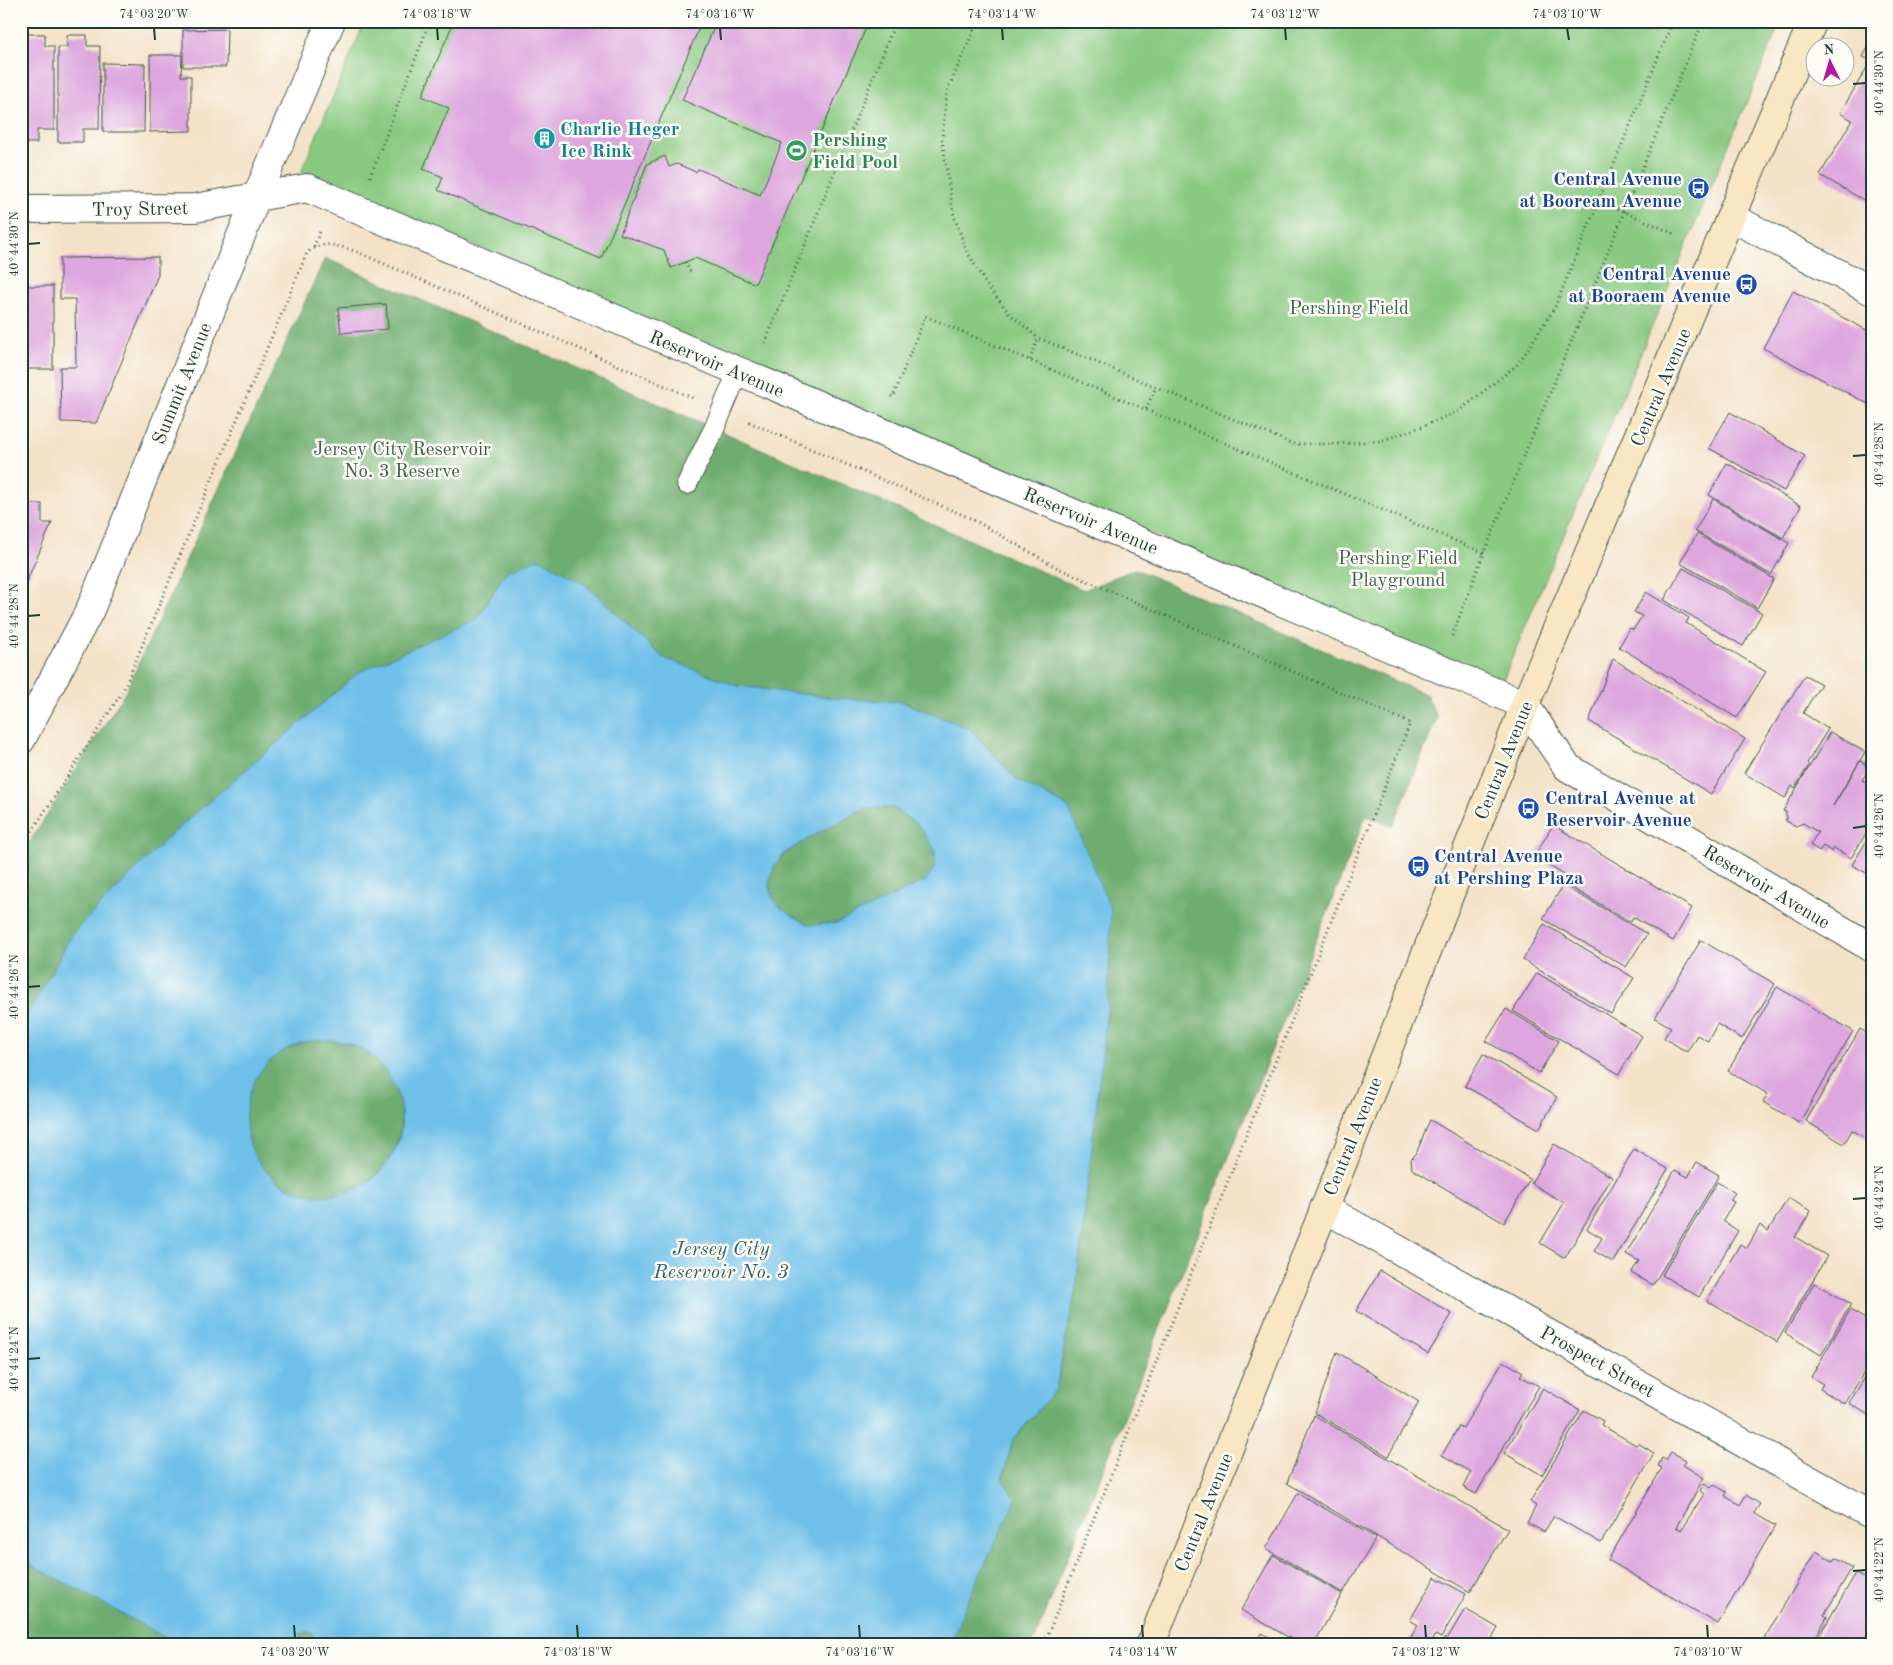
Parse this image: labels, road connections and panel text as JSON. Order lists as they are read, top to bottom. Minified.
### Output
{"streets":{"main road":["Central Avenue"],"street":["Troy Street","Reservoir Avenue","Summit Avenue","Prospect Street"]},"crossings":[["Troy Street","Reservoir Avenue"],["Troy Street","Summit Avenue"],["Reservoir Avenue","Summit Avenue"],["Reservoir Avenue","Central Avenue"],["Central Avenue","Prospect Street"]],"water":["Jersey City Reservoir No. 3"],"parks":["Pershing Field","Jersey City Reservoir No. 3 Reserve","Pershing Field Playground"],"places":{"building":["Charlie Heger Ice Rink"],"sports":["Pershing Field Pool"],"bus stop":["Central Avenue at Booream Avenue","Central Avenue at Booraem Avenue","Central Avenue at Reservoir Avenue","Central Avenue at Pershing Plaza"]},"north":"top","coordinates":["74°03'20\"W","74°03'18\"W","74°03'16\"W","74°03'14\"W","74°03'12\"W","74°03'10\"W","40°44'30\"N","40°44'28\"N","40°44'26\"N","40°44'24\"N","40°44'22\"N"]}
